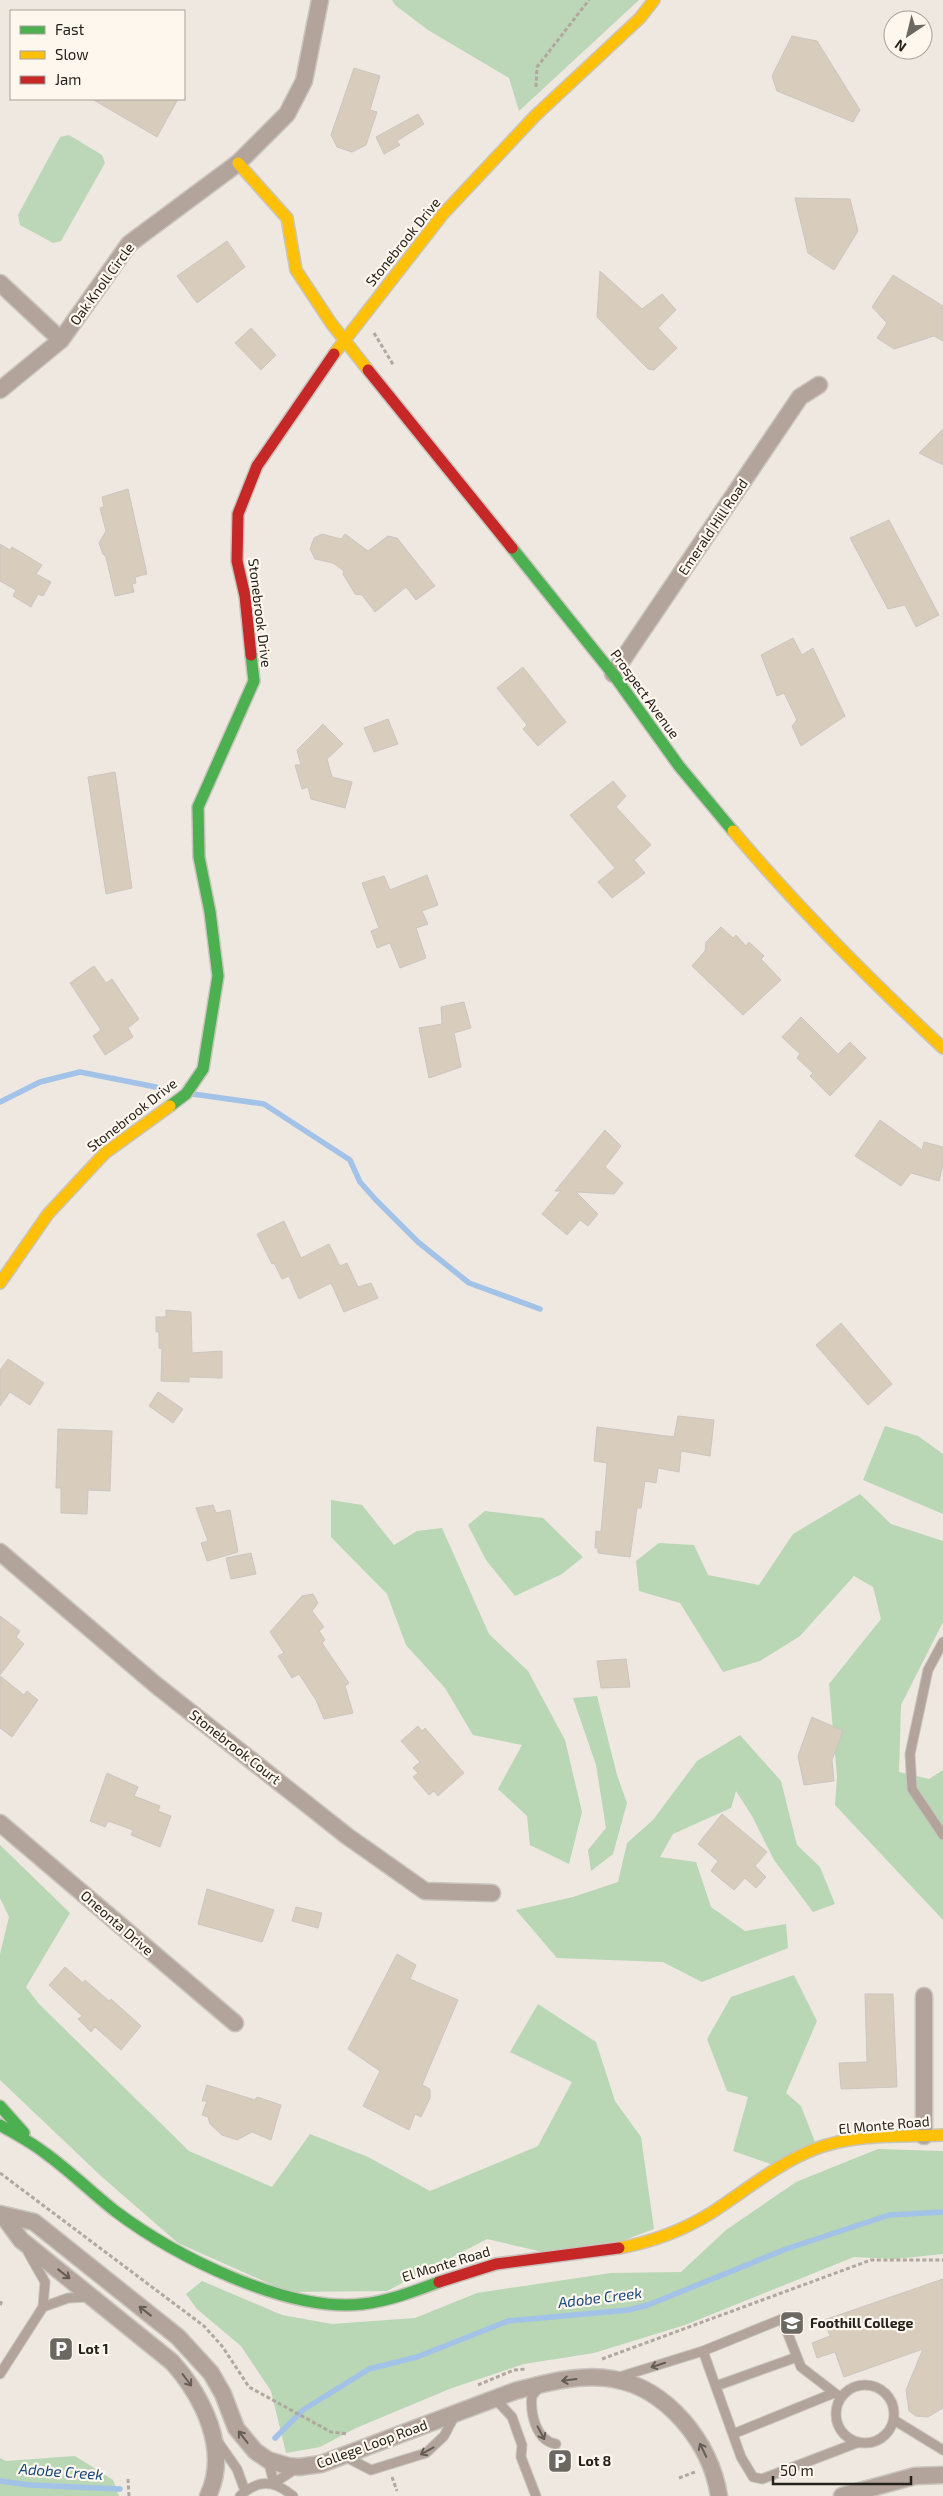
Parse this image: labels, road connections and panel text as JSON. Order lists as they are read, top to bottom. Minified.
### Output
{"streets":{"street":["Stonebrook Drive","Oak Knoll Circle","Emerald Hill Road","Prospect Avenue","Stonebrook Court","Oneonta Drive","El Monte Road","College Loop Road"]},"crossings":[["Stonebrook Drive","Prospect Avenue"],["Emerald Hill Road","Prospect Avenue"]],"water":["Adobe Creek"],"places":{"school or university":["Foothill College"],"parking":["Lot 1","Lot 8"]},"legend":["Fast","Slow","Jam"],"scale_bar":"50 m","north":"bottom left"}
